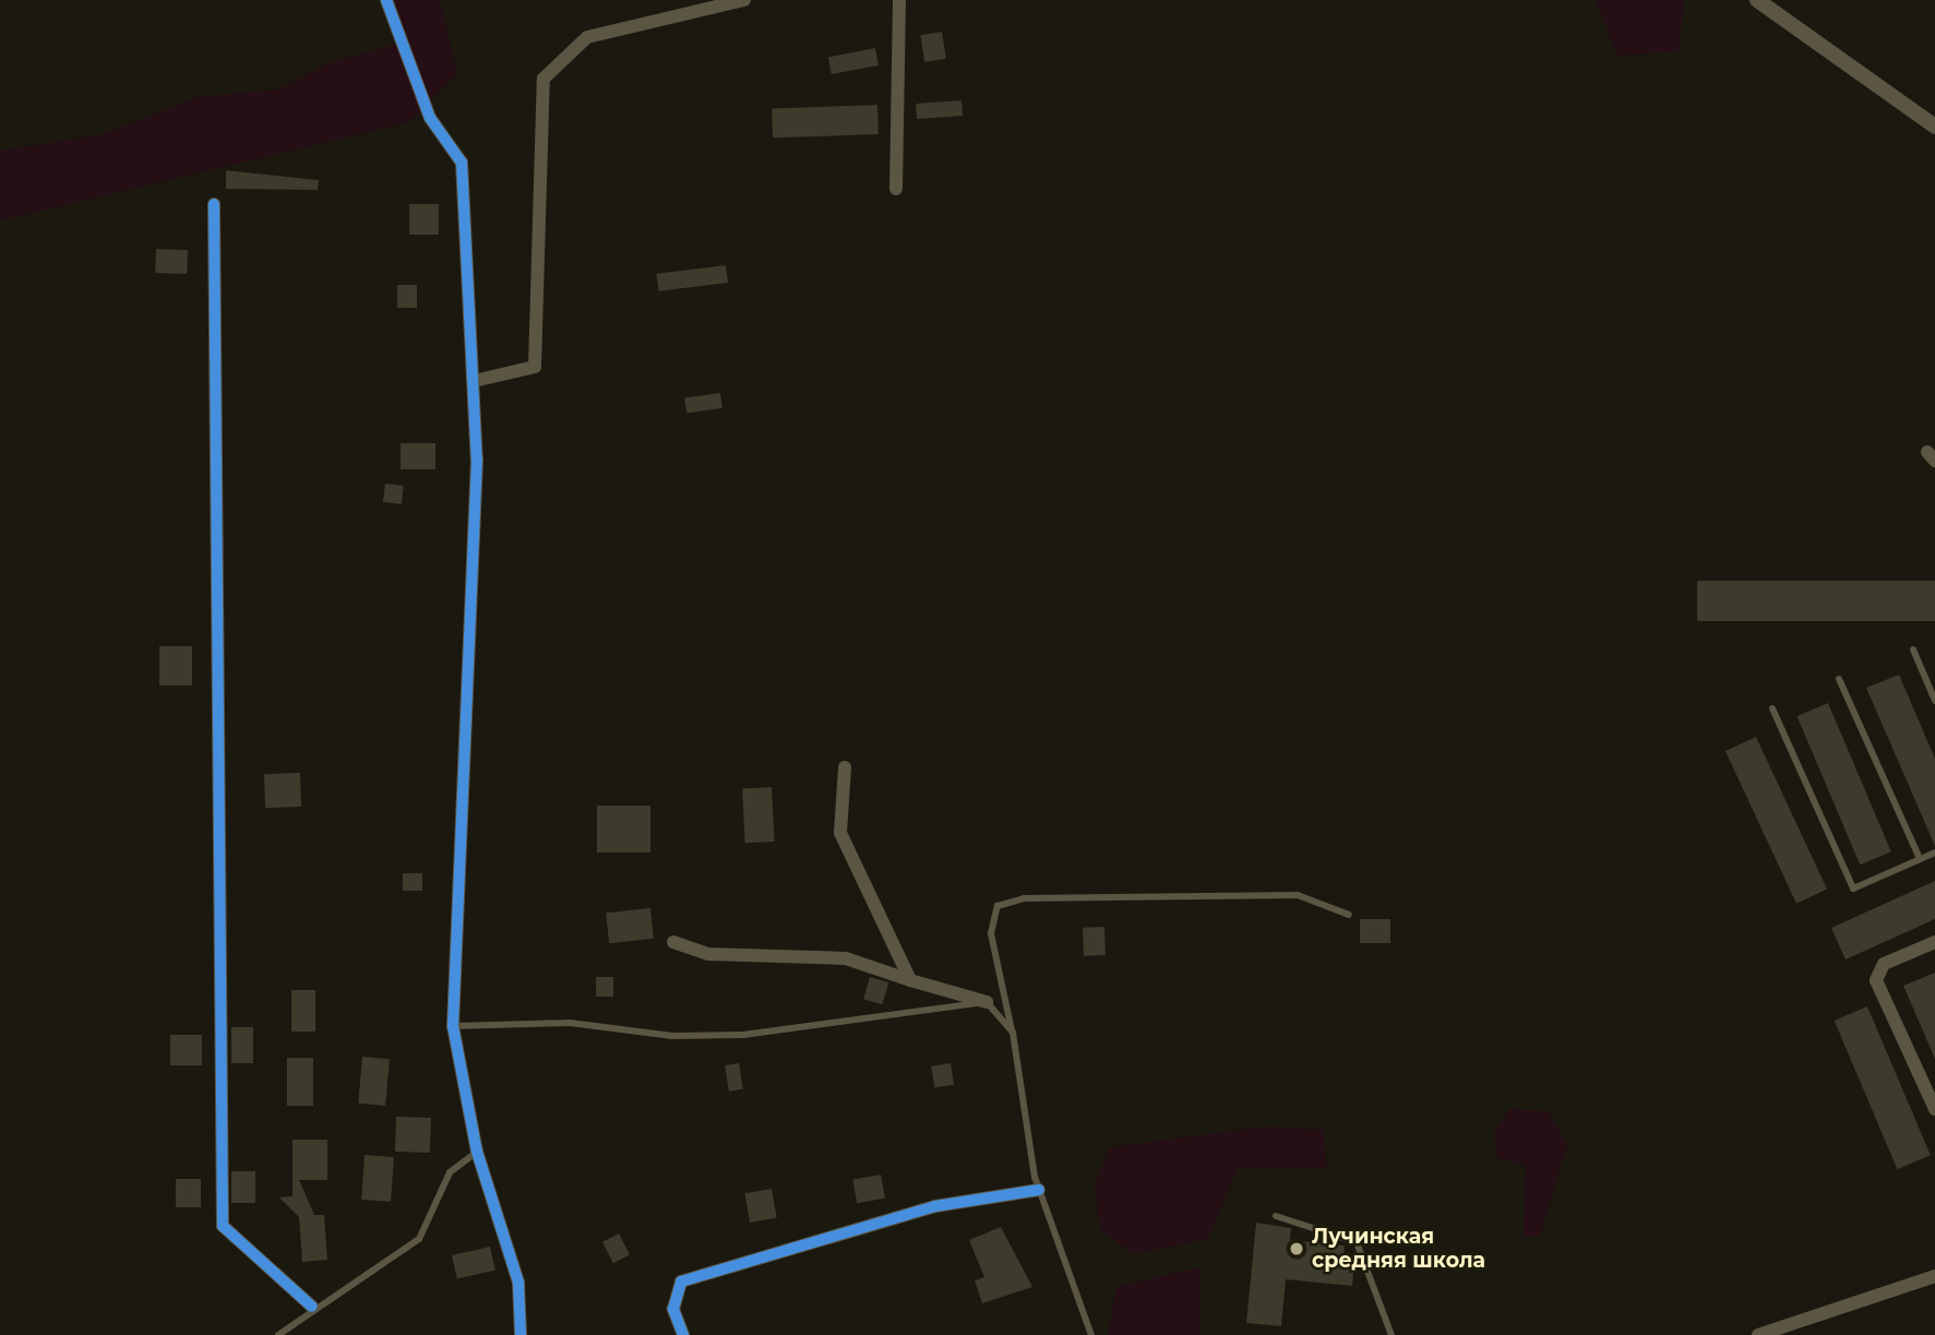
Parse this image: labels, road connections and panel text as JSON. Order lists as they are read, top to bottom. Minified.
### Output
{"places":["Лучинская средняя школа"]}
